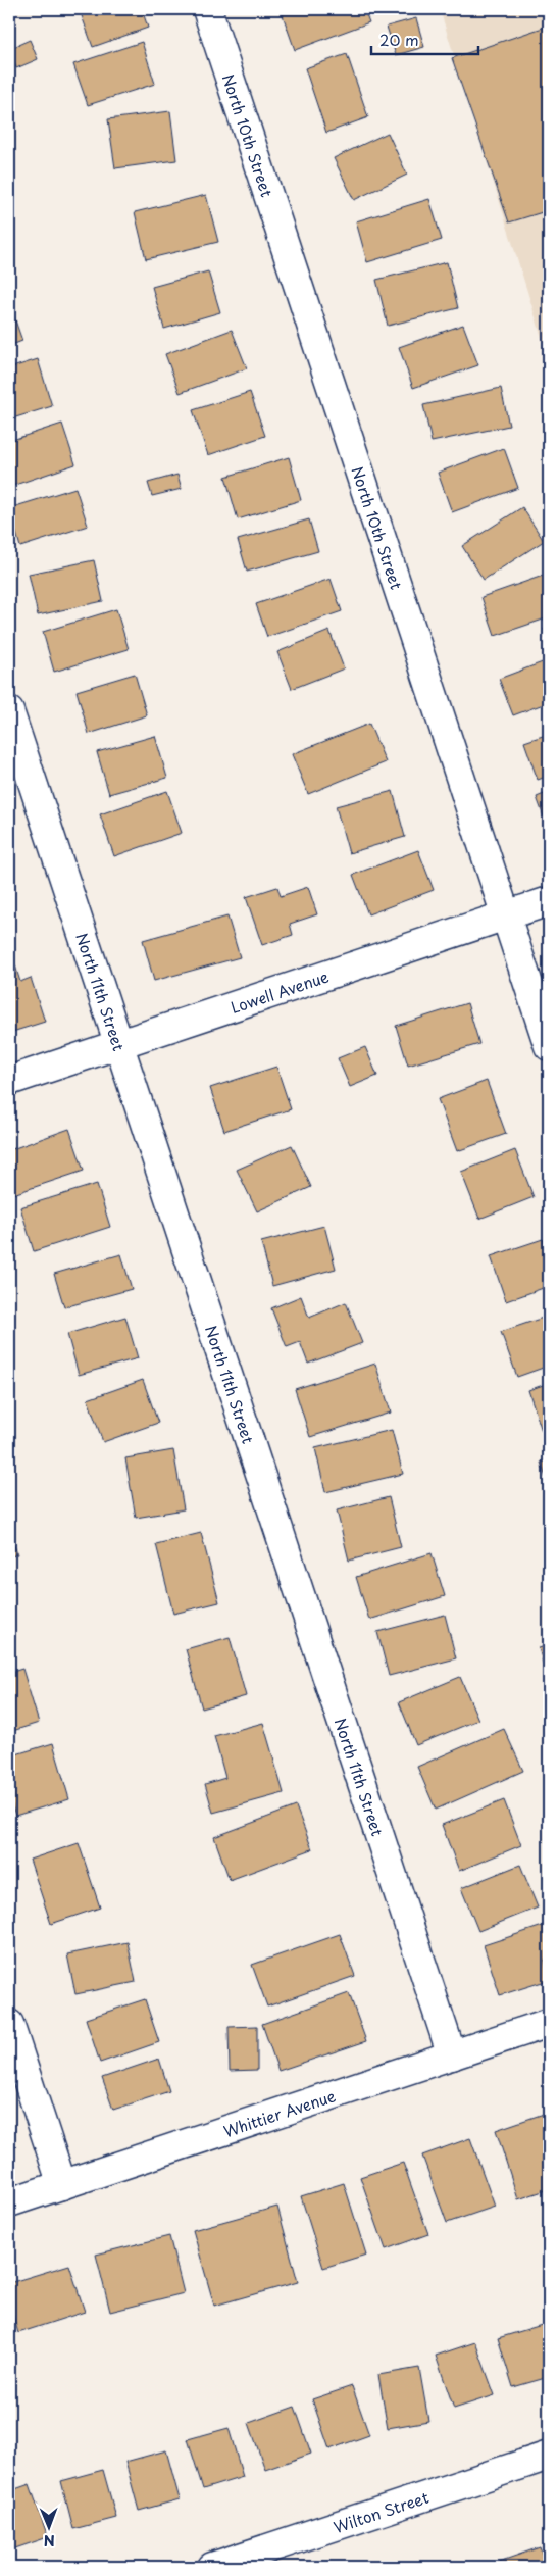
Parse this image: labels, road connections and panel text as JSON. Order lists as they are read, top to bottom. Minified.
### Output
{"streets":{"street":["North 10th Street","North 11th Street","Lowell Avenue","Whittier Avenue","Wilton Street"]},"crossings":[["North 10th Street","Lowell Avenue"],["North 11th Street","Lowell Avenue"],["North 11th Street","Whittier Avenue"]],"scale_bar":"20 m","north":"bottom"}
